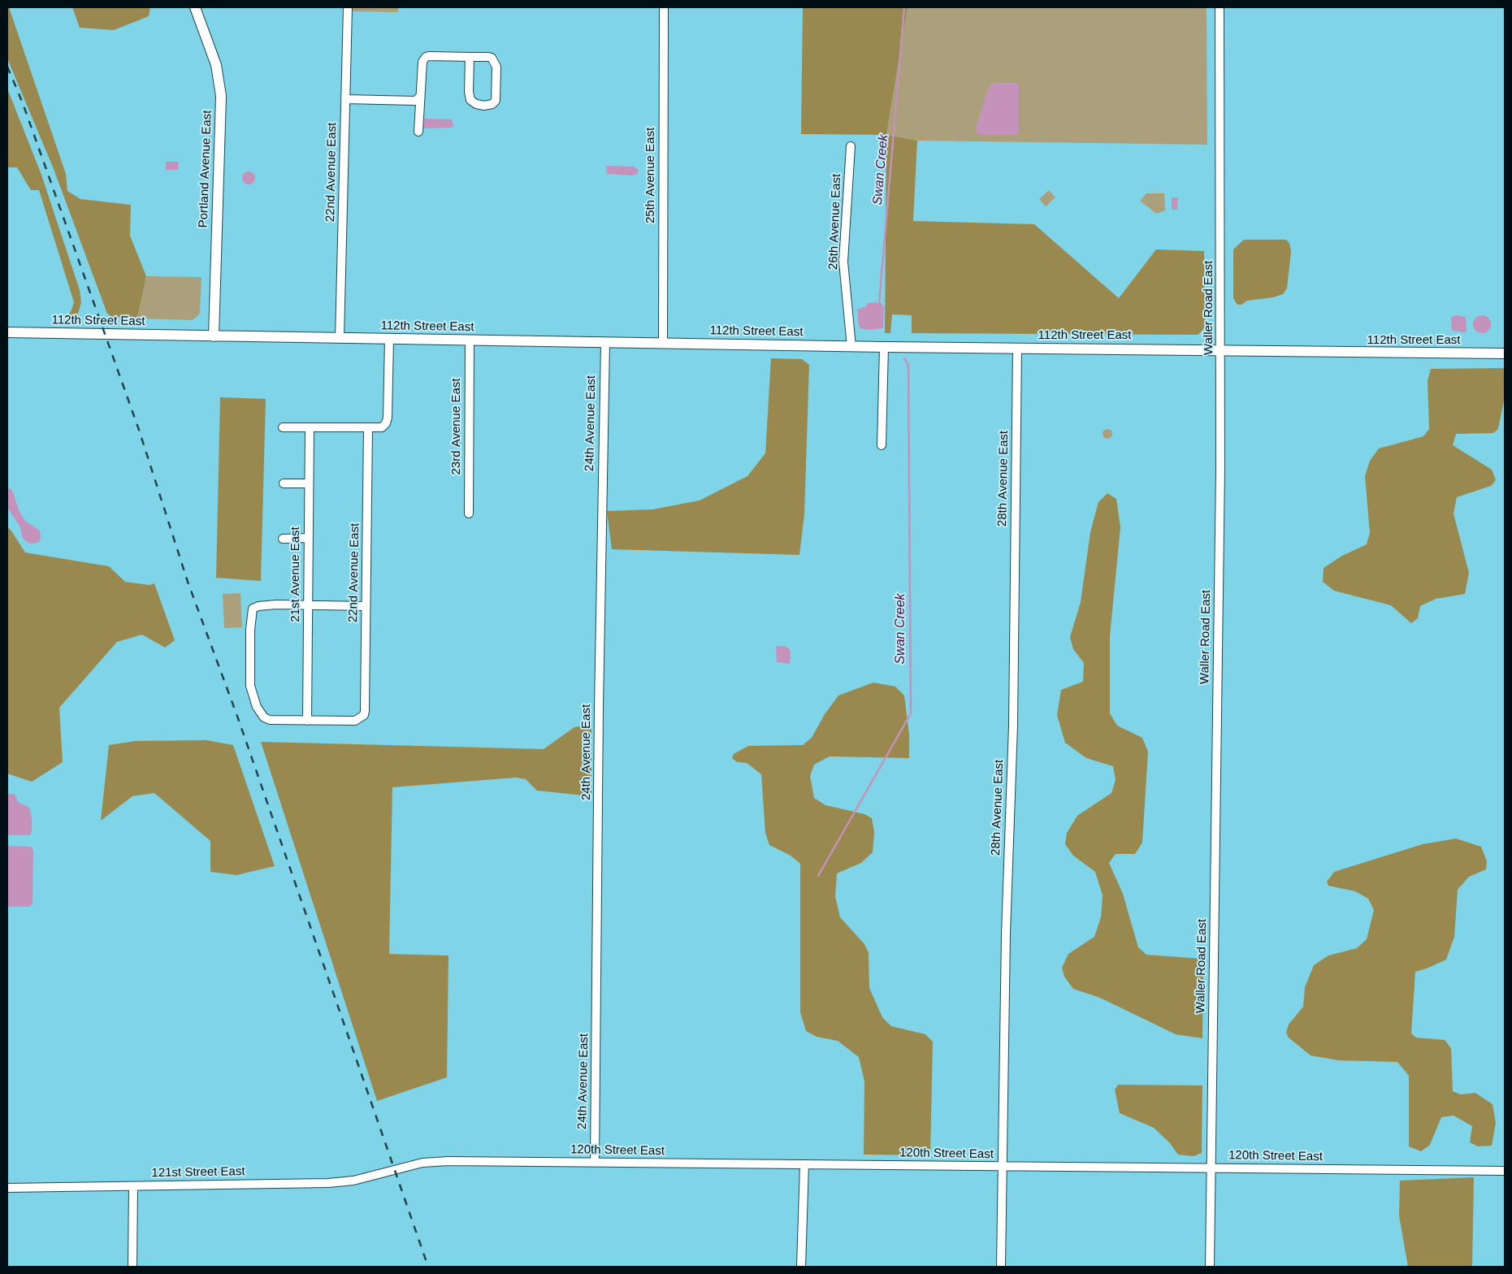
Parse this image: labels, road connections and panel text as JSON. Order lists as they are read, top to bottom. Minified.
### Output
{"streets":{"main road":["Portland Avenue East","112th Street East"],"street":["22nd Avenue East","25th Avenue East","26th Avenue East","Waller Road East","24th Avenue East","23rd Avenue East","28th Avenue East","21st Avenue East","120th Street East","121st Street East"]},"crossings":[["Portland Avenue East","112th Street East"],["22nd Avenue East","112th Street East"],["22nd Avenue East","21st Avenue East"],["25th Avenue East","112th Street East"],["26th Avenue East","112th Street East"],["Waller Road East","112th Street East"],["Waller Road East","120th Street East"],["112th Street East","24th Avenue East"],["112th Street East","23rd Avenue East"],["112th Street East","28th Avenue East"],["24th Avenue East","120th Street East"],["28th Avenue East","120th Street East"],["120th Street East","121st Street East"]],"water":["Swan Creek"]}
